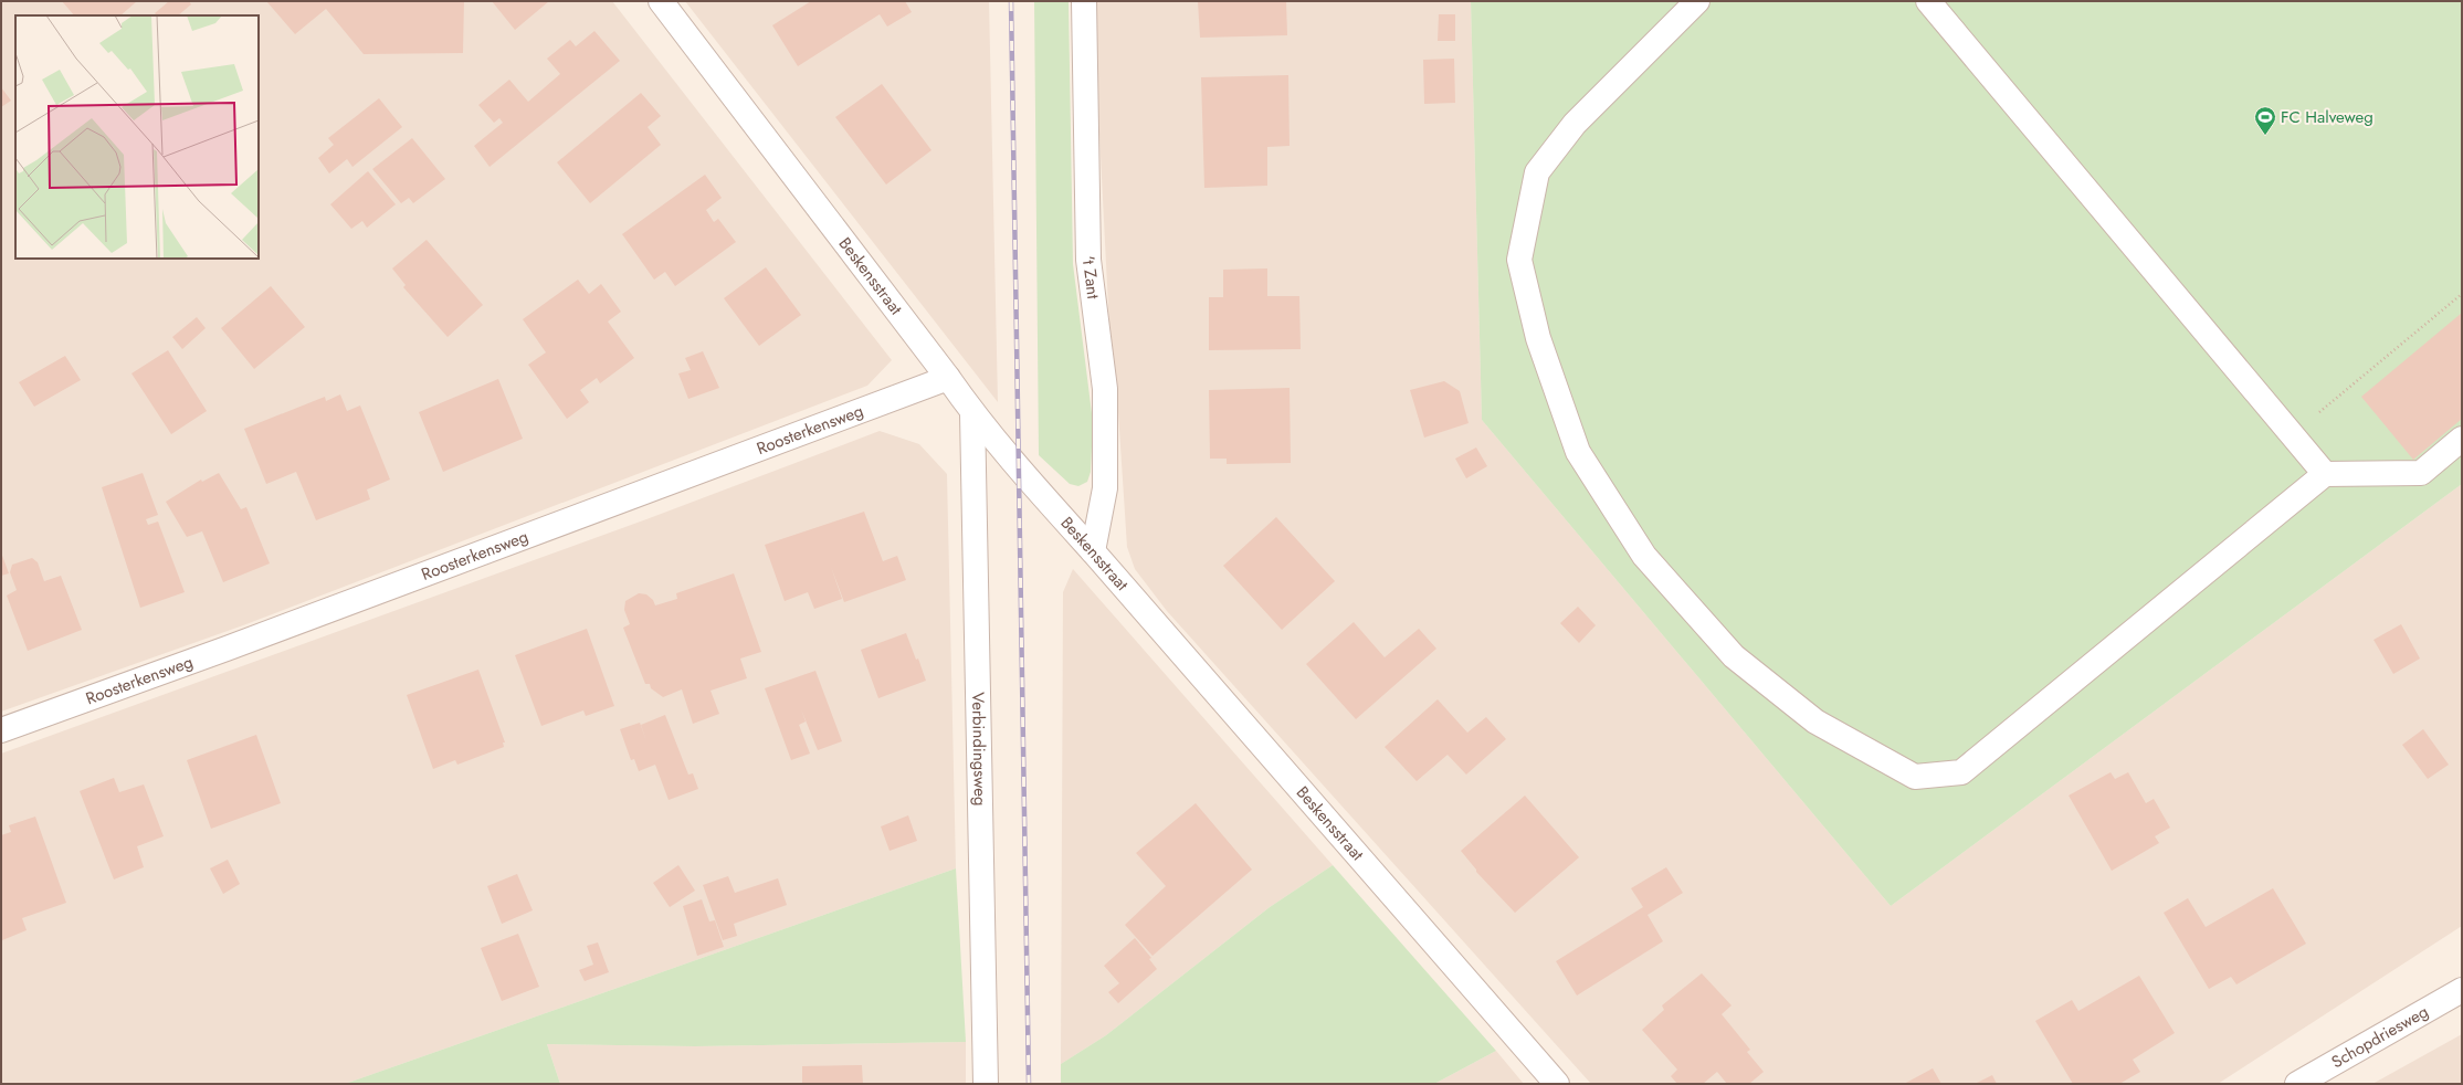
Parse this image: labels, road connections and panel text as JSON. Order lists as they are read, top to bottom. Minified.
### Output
{"streets":{"street":["Beskensstraat","'t Zant","Roosterkensweg","Verbindingsweg","Schopdriesweg"]},"crossings":[["Beskensstraat","'t Zant"],["Beskensstraat","Roosterkensweg"],["Beskensstraat","Verbindingsweg"]],"places":{"sports":["FC Halveweg"]}}
